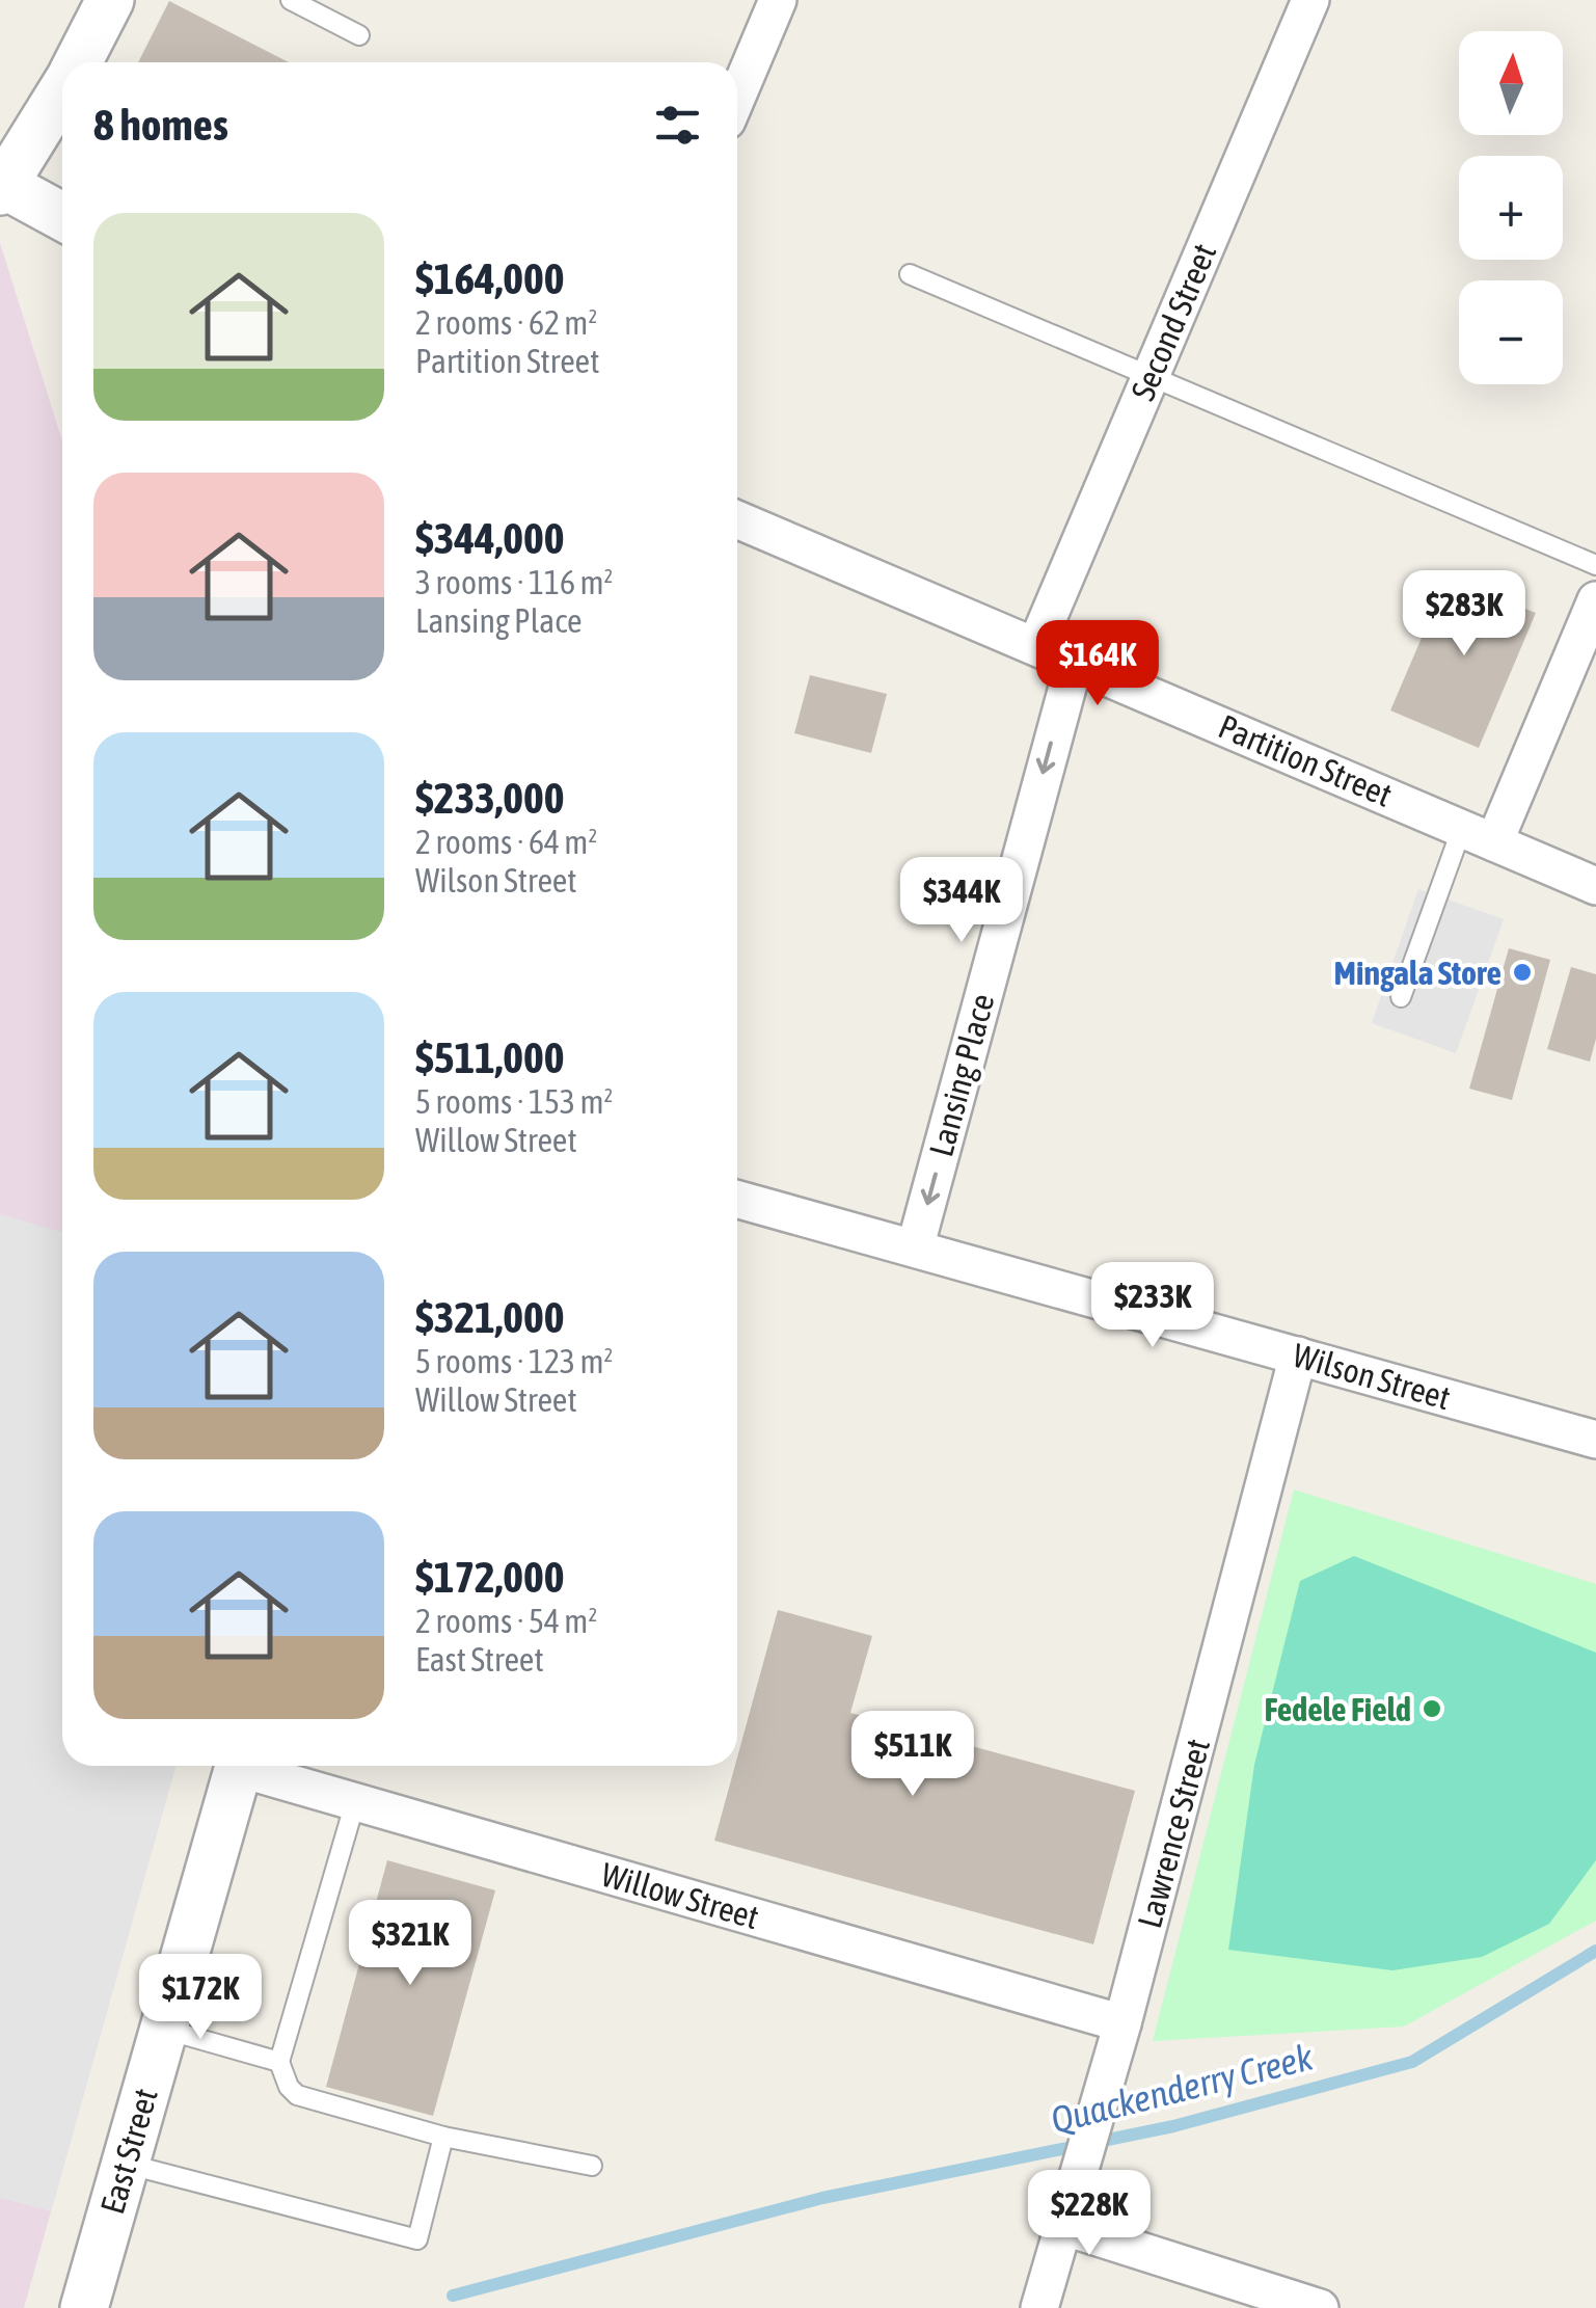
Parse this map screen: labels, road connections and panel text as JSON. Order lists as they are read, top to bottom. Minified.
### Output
{"streets":{"street":["Second Street","Partition Street","Lansing Place","Wilson Street","Lawrence Street","Willow Street","East Street"]},"crossings":[["Second Street","Partition Street"],["Partition Street","Lansing Place"],["Lansing Place","Wilson Street"],["Wilson Street","Lawrence Street"],["Lawrence Street","Willow Street"]],"one_way":["Lansing Place"],"water":["Quackenderry Creek"],"places":["Mingala Store","Fedele Field"],"north":"top","page":{"map_buttons":["+","−"],"heading":"8 homes","list":[{"name":"$164,000","note":"2 rooms · 62 m² · Partition Street"},{"name":"$344,000","note":"3 rooms · 116 m² · Lansing Place"},{"name":"$233,000","note":"2 rooms · 64 m² · Wilson Street"},{"name":"$511,000","note":"5 rooms · 153 m² · Willow Street"},{"name":"$321,000","note":"5 rooms · 123 m² · Willow Street"},{"name":"$172,000","note":"2 rooms · 54 m² · East Street"}],"price":["$283K","$164K","$344K","$233K","$511K","$321K","$172K","$228K"]}}
